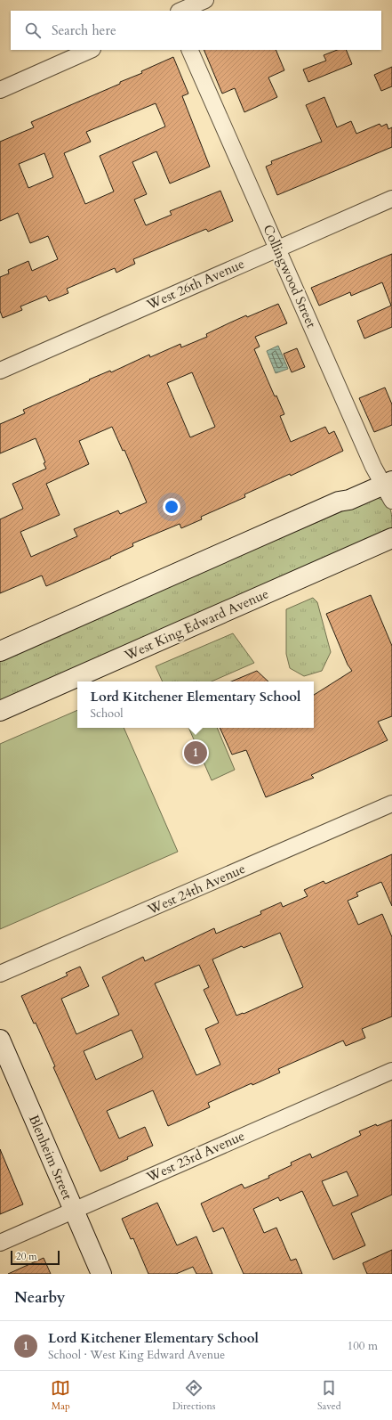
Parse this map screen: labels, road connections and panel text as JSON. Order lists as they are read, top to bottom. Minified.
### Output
{"streets":{"main road":["West King Edward Avenue","Blenheim Street"],"street":["Collingwood Street","West 26th Avenue","West 24th Avenue","West 23rd Avenue"]},"crossings":[["Collingwood Street","West 26th Avenue"],["West 23rd Avenue","Blenheim Street"]],"scale_bar":"20 m","page":{"search":"Search here","popup":["Lord Kitchener Elementary School","School"],"pins":"1","scale":"20 m","heading":"Nearby","list":[{"mark":"1","name":"Lord Kitchener Elementary School","note":"School · West King Edward Avenue","value":"100 m"}],"nav":["Map","Directions","Saved"]}}
